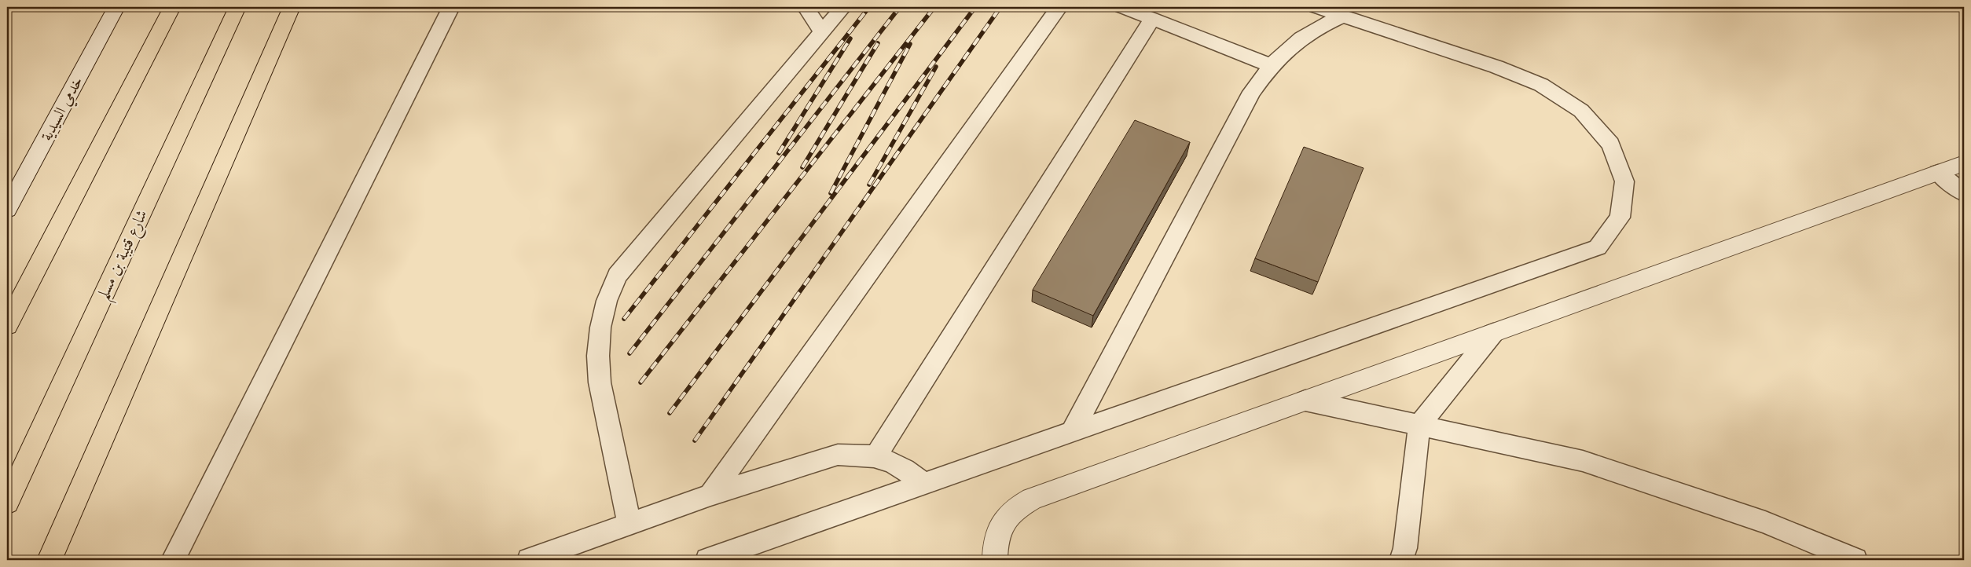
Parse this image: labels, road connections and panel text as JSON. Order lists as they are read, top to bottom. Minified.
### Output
{"streets":{"highway":["شارع قتيبة بن مسلم"],"street":["خدمي السيدية"]}}
